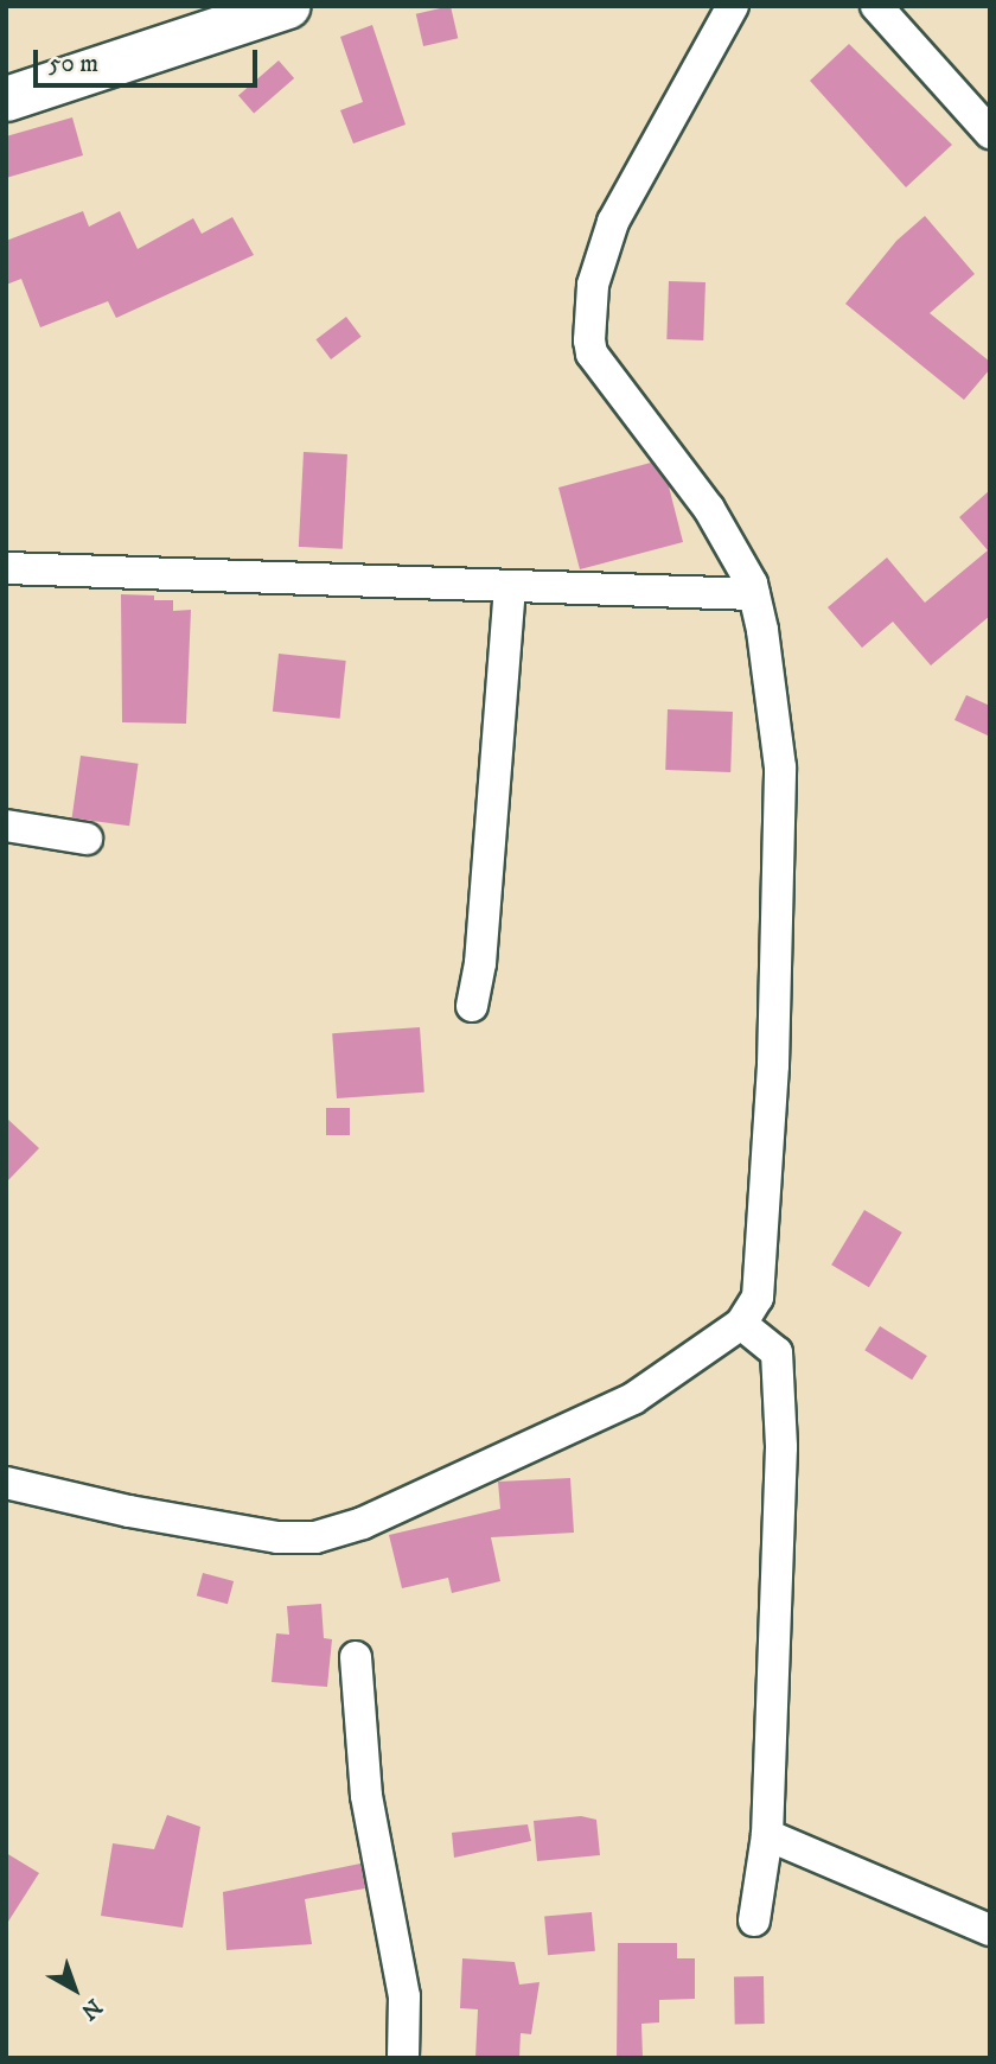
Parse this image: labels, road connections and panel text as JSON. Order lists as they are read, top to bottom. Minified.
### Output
{"scale_bar":"50 m","north":"bottom right"}
